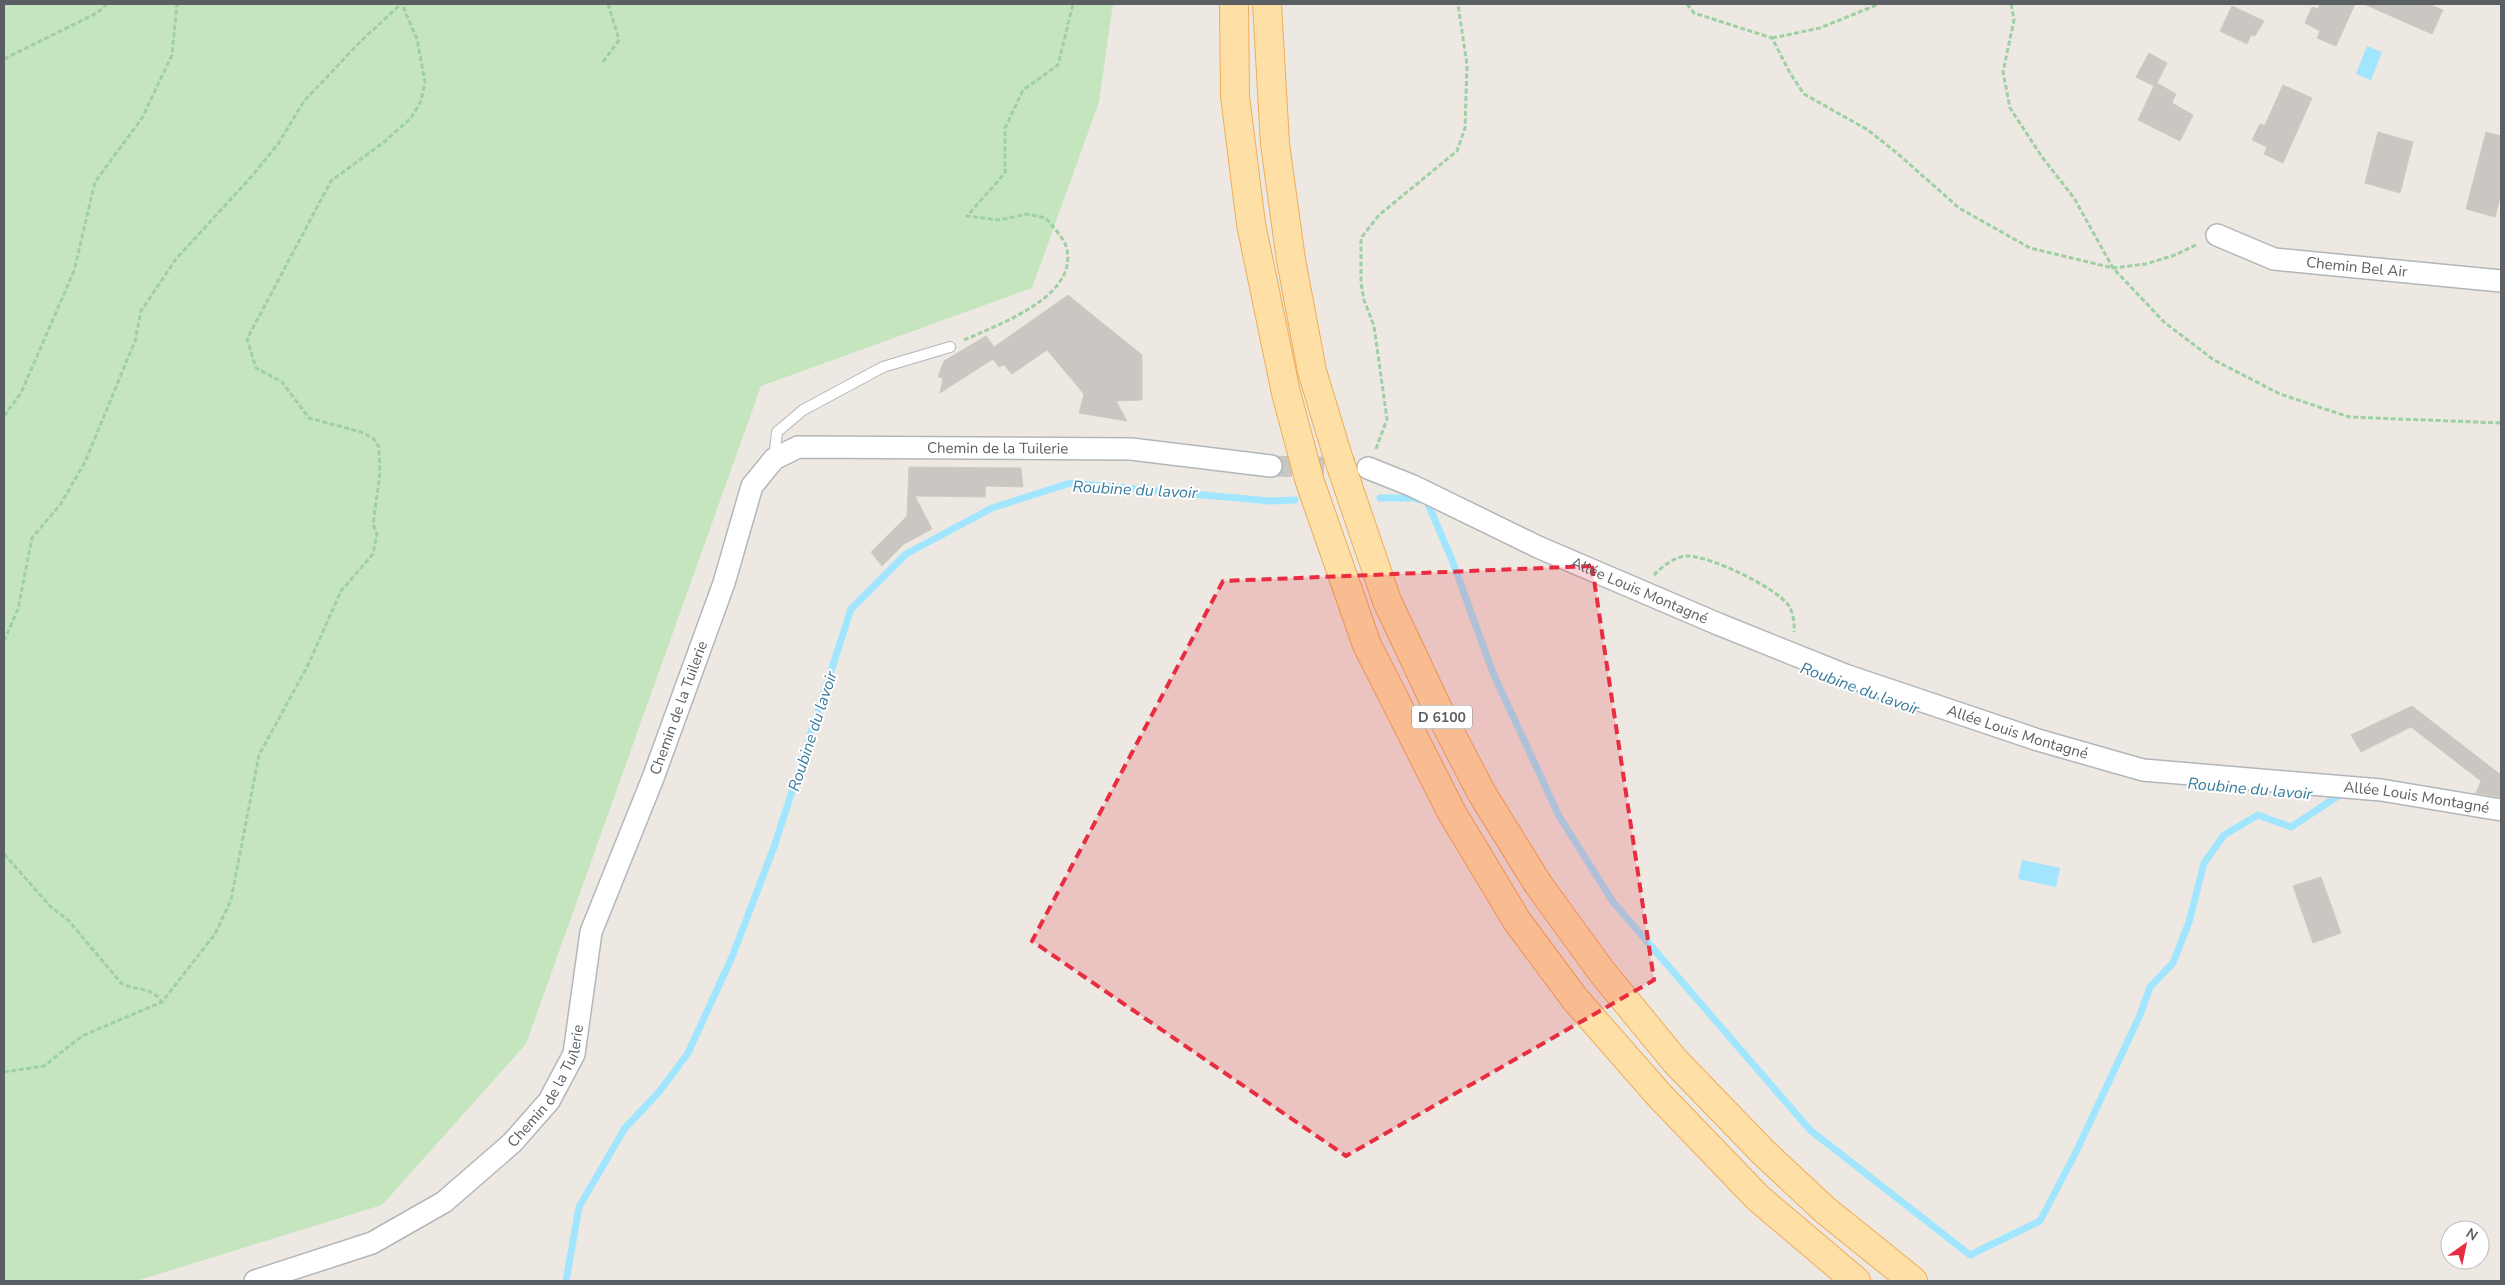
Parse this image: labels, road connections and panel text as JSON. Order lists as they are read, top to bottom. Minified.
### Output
{"streets":{"main road":["D 6100"],"street":["Chemin Bel Air","Chemin de la Tuilerie","Allée Louis Montagné"]},"water":["Roubine du lavoir"],"north":"top right"}
